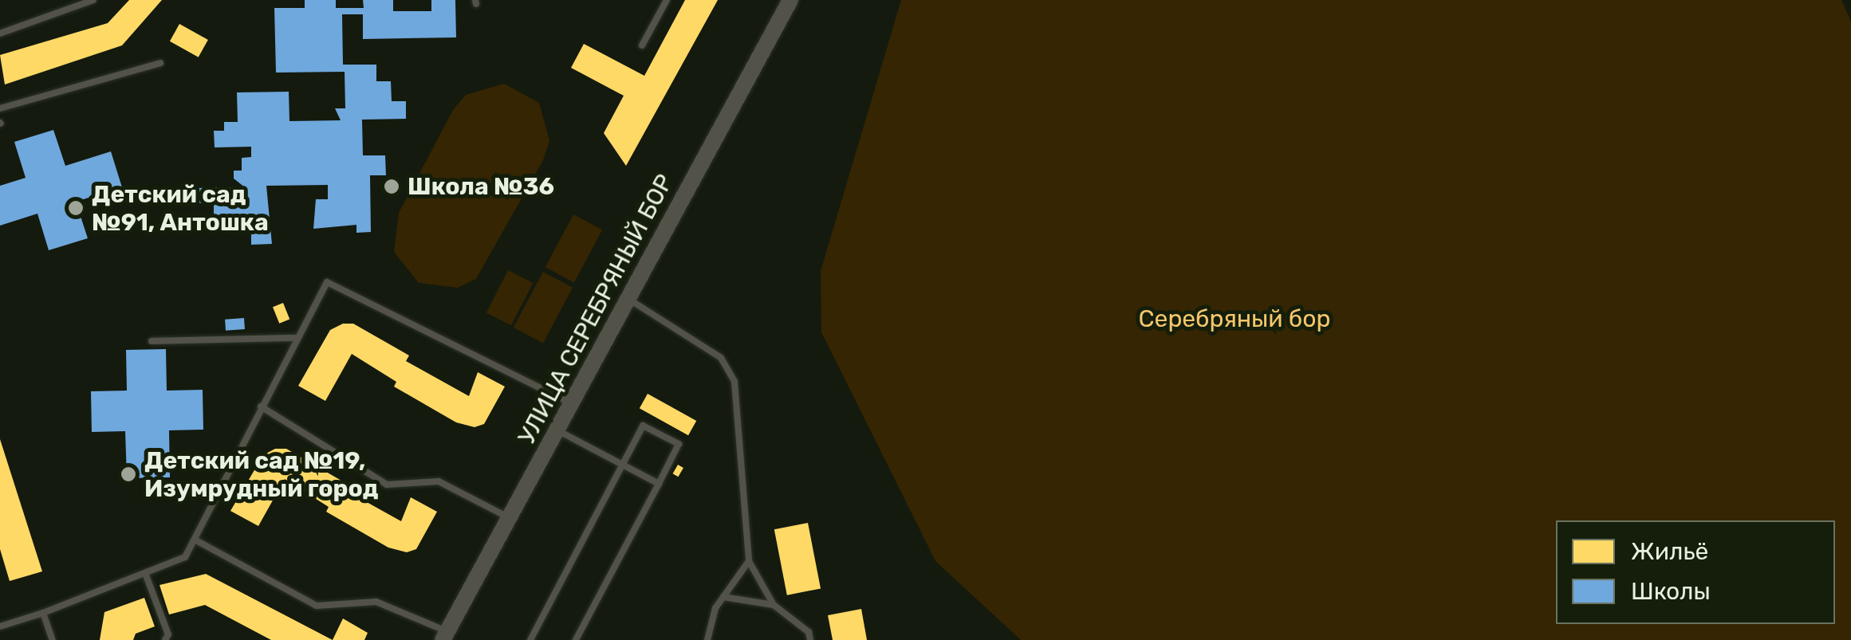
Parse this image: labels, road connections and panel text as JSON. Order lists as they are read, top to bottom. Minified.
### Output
{"streets":{"street":["УЛИЦА СЕРЕБРЯНЫЙ БОР"]},"parks":["Серебряный бор"],"places":["Школа №36","Детский сад №91, Антошка","Детский сад №19, Изумрудный город"],"legend":["Жильё","Школы"]}
